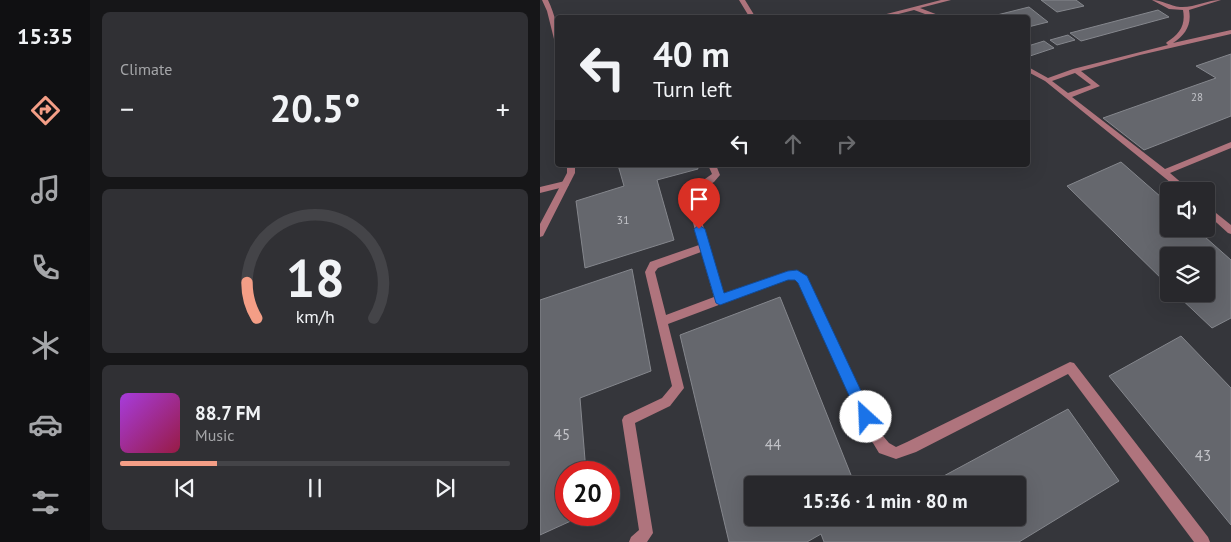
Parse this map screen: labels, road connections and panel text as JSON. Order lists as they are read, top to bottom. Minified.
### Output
{"house_numbers":["28","31","45","44","43"],"page":{"tabs":"15:35","tile":"Climate","turn":["40 m","Turn left"],"heat":["−","20.5°","+"],"song":["88.7 FM","Music"],"limit":"20","trip":"15:36 · 1 min · 80 m","gauge":["18","km/h"]}}
